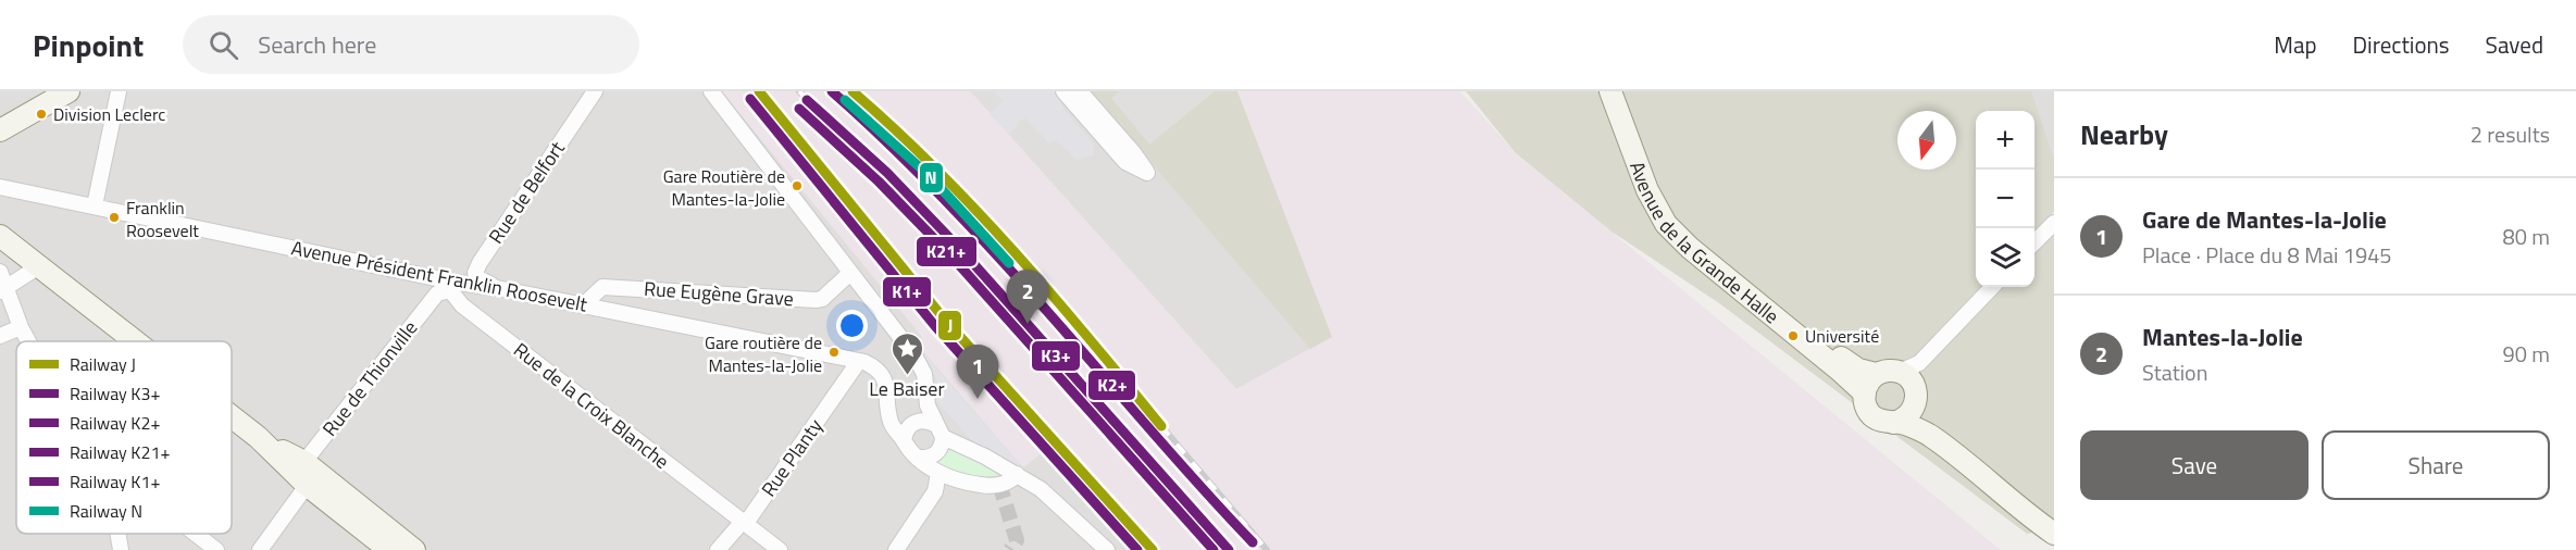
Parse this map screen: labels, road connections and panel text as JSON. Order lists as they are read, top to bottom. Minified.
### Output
{"streets":{"street":["Rue de Belfort","Avenue de la Grande Halle","Avenue Président Franklin Roosevelt","Rue Eugène Grave","Rue de Thionville","Rue de la Croix Blanche","Rue Planty"]},"crossings":[["Rue de Belfort","Avenue Président Franklin Roosevelt"],["Avenue Président Franklin Roosevelt","Rue Eugène Grave"],["Avenue Président Franklin Roosevelt","Rue de Thionville"],["Avenue Président Franklin Roosevelt","Rue de la Croix Blanche"],["Avenue Président Franklin Roosevelt","Rue Planty"],["Rue de Thionville","Rue de la Croix Blanche"],["Rue de la Croix Blanche","Rue Planty"]],"places":{"other":["Division Leclerc","Gare Routière de Mantes-la-Jolie","Franklin Roosevelt","Université","Gare routière de Mantes-la-Jolie"],"place":["Le Baiser"]},"lines":["rail line J","rail line K2+","rail line K1+","rail line K3+","rail line N","rail line K21+"],"legend":["Railway J","Railway K3+","Railway K2+","Railway K21+","Railway K1+","Railway N"],"north":"bottom","page":{"header":"Pinpoint","search":"Search here","nav":["Map","Directions","Saved"],"heading":["Nearby","2 results"],"map_buttons":["+","−"],"list":[{"mark":"1","name":"Gare de Mantes-la-Jolie","note":"Place · Place du 8 Mai 1945","value":"80 m"},{"mark":"2","name":"Mantes-la-Jolie","note":"Station","value":"90 m"}],"pins":["2","1"],"buttons":["Save","Share"]}}
